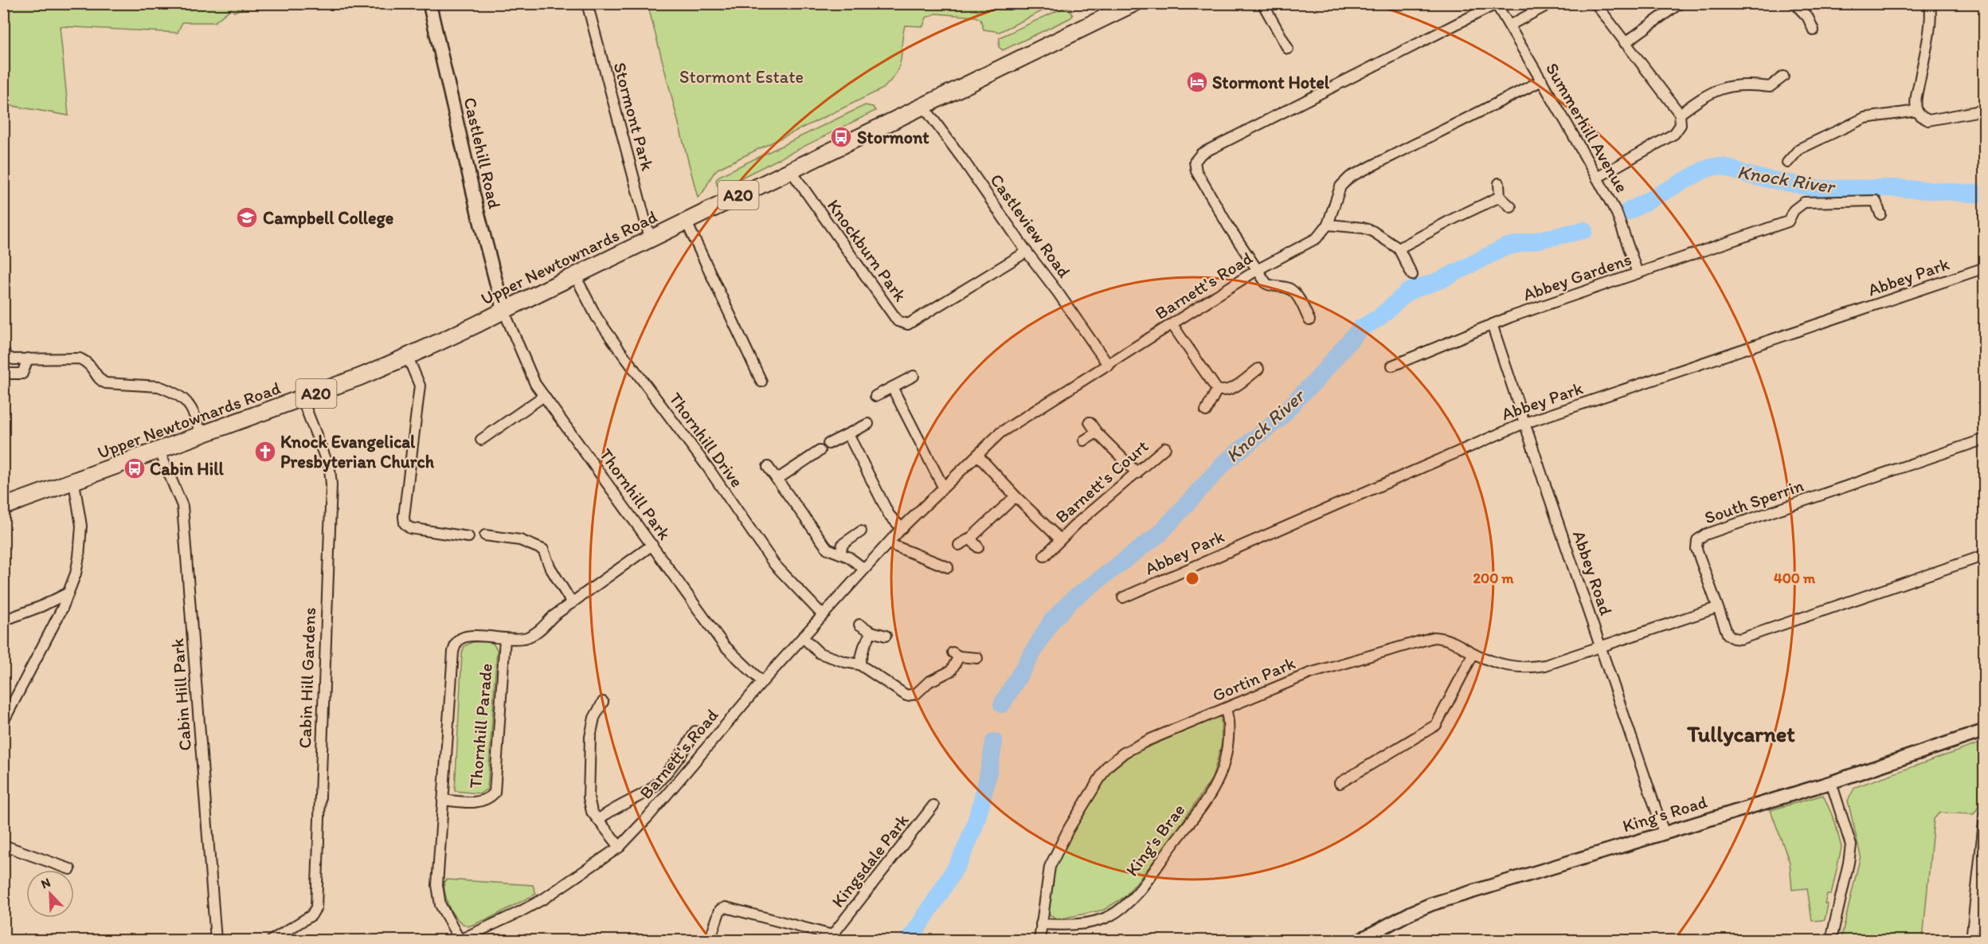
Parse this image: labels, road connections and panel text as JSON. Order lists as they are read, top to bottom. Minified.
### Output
{"streets":{"highway":["A20","Upper Newtownards Road"],"street":["Stormont Park","Summerhill Avenue","Castlehill Road","Castleview Road","Knockburn Park","Abbey Gardens","Abbey Park","Barnett's Road","Thornhill Drive","Barnett's Court","Thornhill Park","South Sperrin","Abbey Road","Cabin Hill Gardens","Gortin Park","Cabin Hill Park","Thornhill Parade","King's Road","King's Brae","Kingsdale Park"]},"crossings":[["Stormont Park","Upper Newtownards Road"],["Summerhill Avenue","Abbey Gardens"],["Summerhill Avenue","Barnett's Road"],["Castlehill Road","Upper Newtownards Road"],["Castlehill Road","Thornhill Park"],["Castleview Road","Knockburn Park"],["Castleview Road","Upper Newtownards Road"],["Castleview Road","Barnett's Road"],["Knockburn Park","Upper Newtownards Road"],["Upper Newtownards Road","Thornhill Drive"],["Upper Newtownards Road","Thornhill Park"],["Upper Newtownards Road","Cabin Hill Gardens"],["Upper Newtownards Road","Cabin Hill Park"],["Abbey Gardens","Abbey Road"],["Abbey Park","Abbey Road"],["Barnett's Road","Thornhill Drive"],["Barnett's Road","Barnett's Court"],["Barnett's Road","Thornhill Park"],["Barnett's Road","Thornhill Parade"],["Thornhill Park","Thornhill Parade"],["South Sperrin","Gortin Park"],["Abbey Road","Gortin Park"],["Abbey Road","King's Road"],["Gortin Park","King's Brae"]],"districts":["Tullycarnet"],"water":["Knock River"],"parks":["Stormont Estate"],"places":{"hotel":["Stormont Hotel"],"bus stop":["Stormont","Cabin Hill"],"school or university":["Campbell College"],"church":["Knock Evangelical Presbyterian Church"]},"north":"top left","rings":["200 m","400 m"]}
